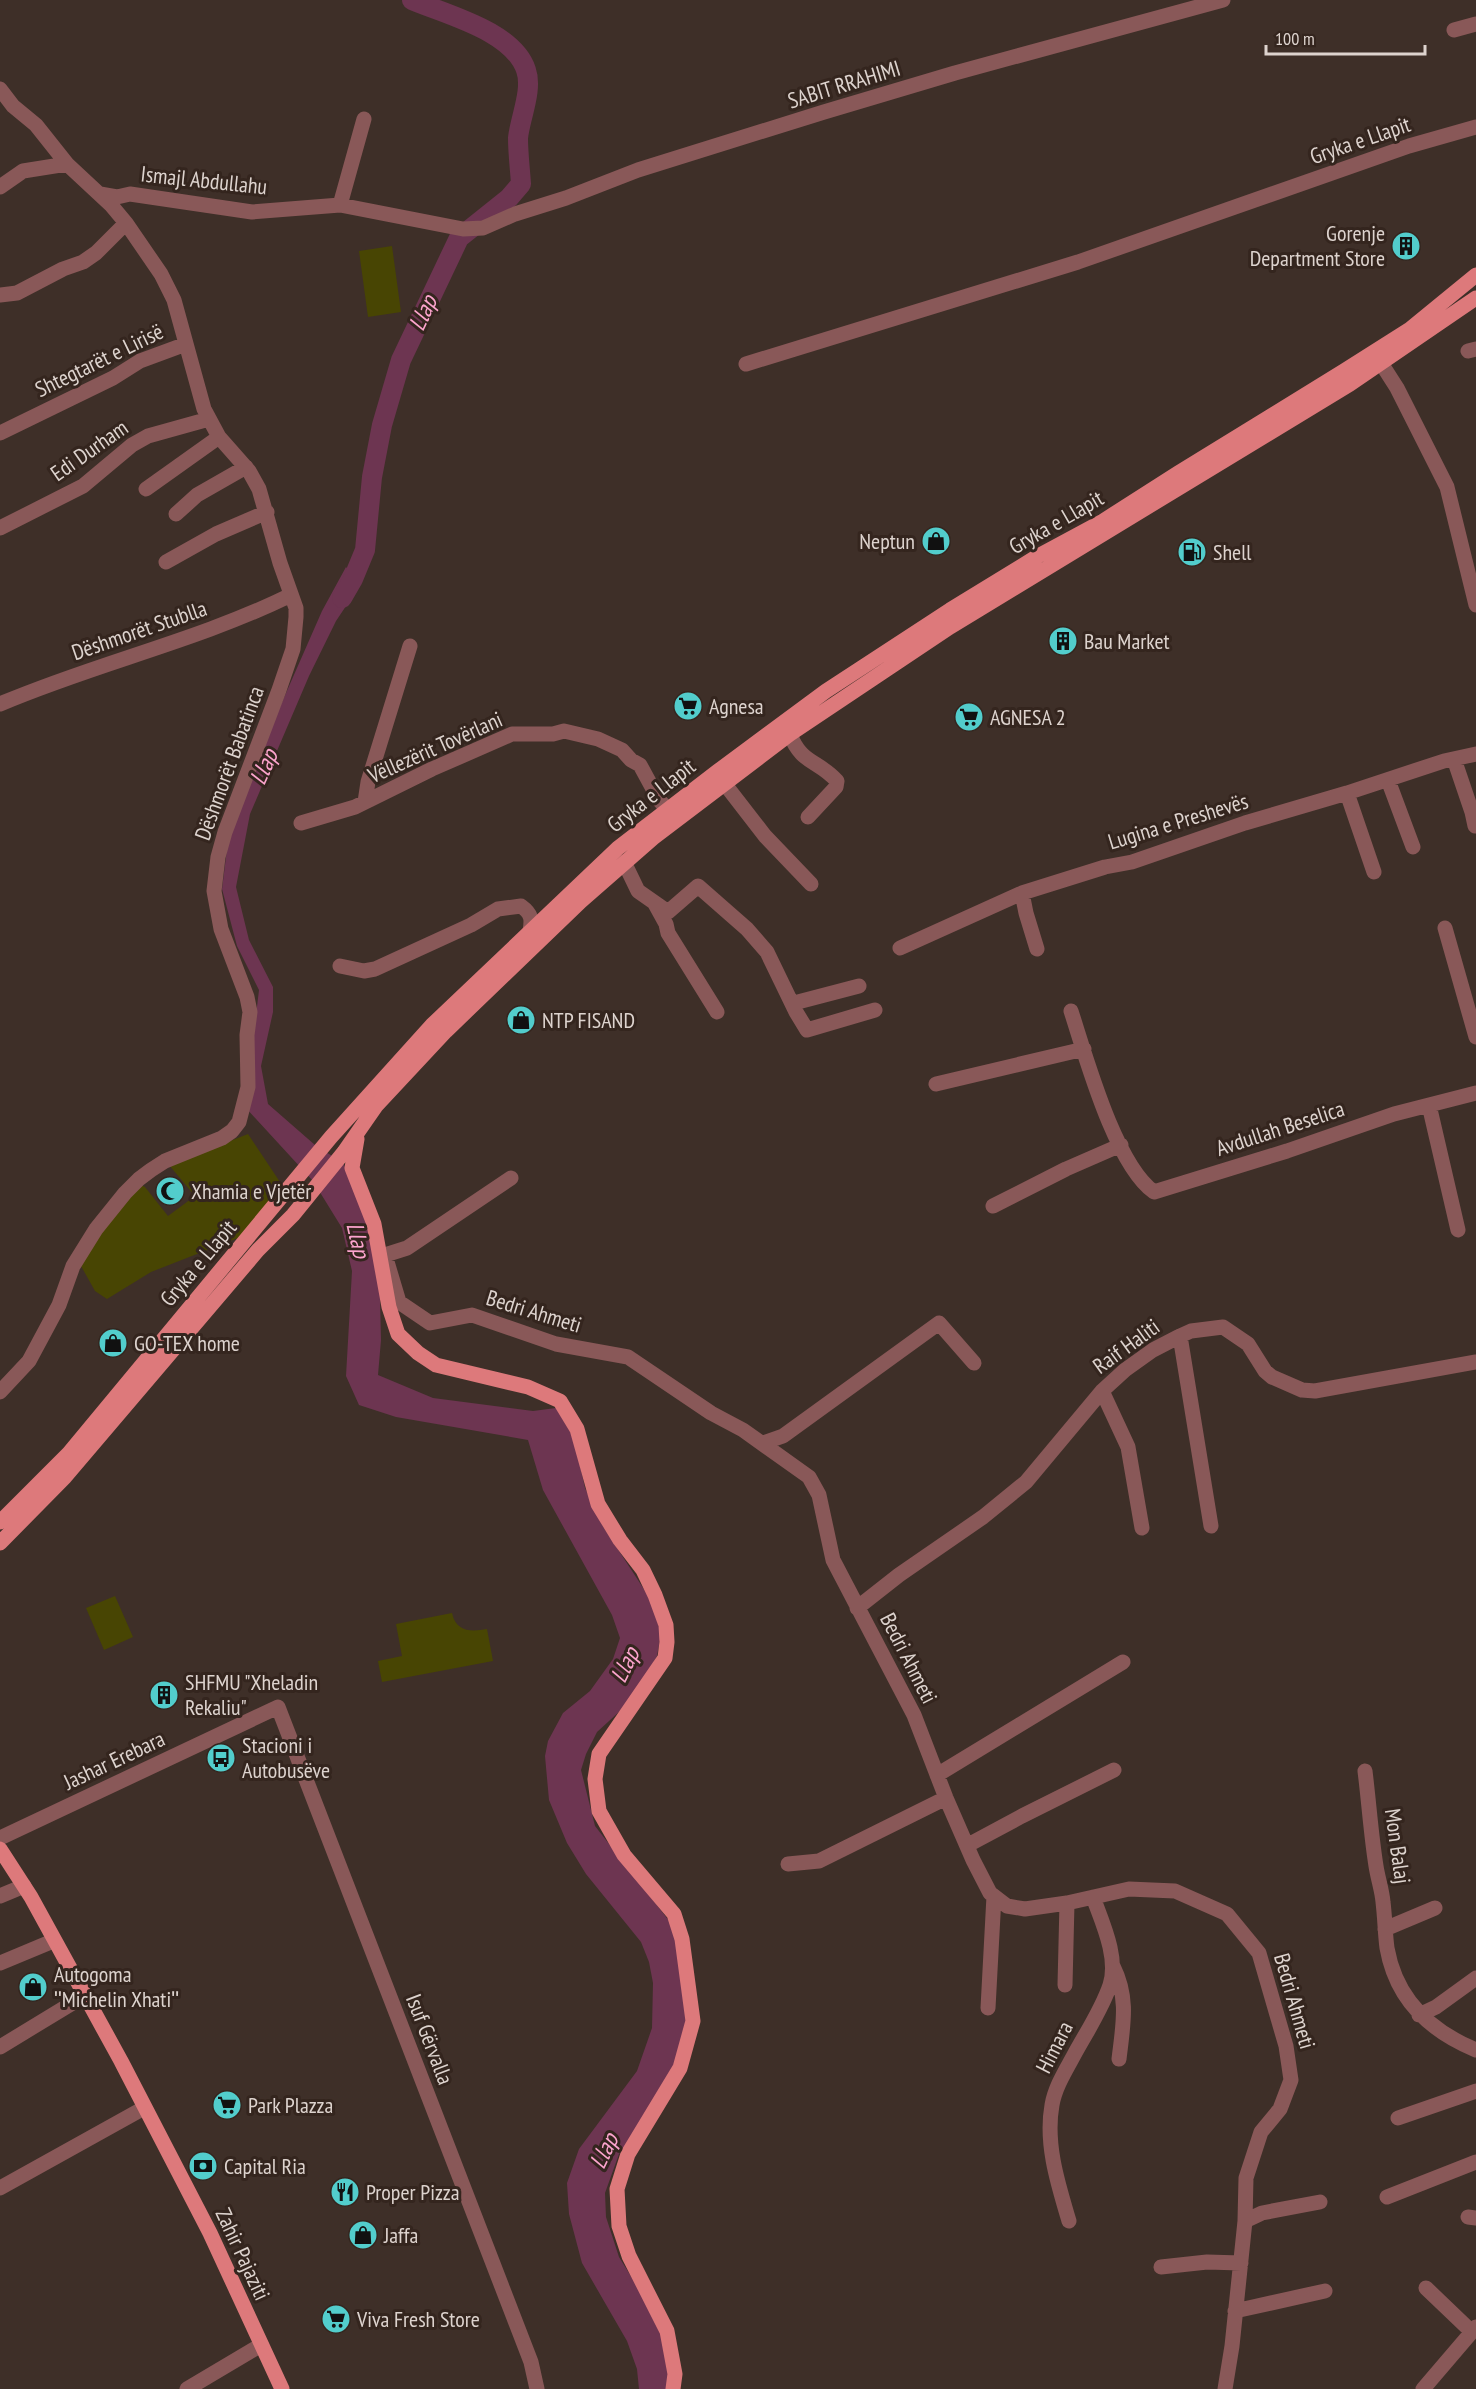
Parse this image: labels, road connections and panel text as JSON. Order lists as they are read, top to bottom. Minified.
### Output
{"streets":{"main road":["Gryka e Llapit","Zahir Pajaziti"],"street":["SABIT RRAHIMI","Ismajl Abdullahu","Shtegtarët e Lirisë","Edi Durham","Dëshmorët Stublla","Vëllezërit Tovërlani","Dëshmorët Babatinca","Lugina e Preshevës","Avdullah Beselica","Bedri Ahmeti","Raif Haliti","Jashar Erebara","Mon Balaj","Isuf Gërvalla","Himara"]},"crossings":[["SABIT RRAHIMI","Ismajl Abdullahu"],["Gryka e Llapit","Vëllezërit Tovërlani"],["Ismajl Abdullahu","Dëshmorët Babatinca"],["Shtegtarët e Lirisë","Dëshmorët Babatinca"],["Edi Durham","Dëshmorët Babatinca"],["Dëshmorët Stublla","Dëshmorët Babatinca"],["Bedri Ahmeti","Raif Haliti"],["Bedri Ahmeti","Himara"],["Jashar Erebara","Isuf Gërvalla"]],"water":["Llap"],"places":{"building":["Gorenje Department Store","Bau Market","SHFMU \"Xheladin Rekaliu\""],"shop":["Neptun","NTP FISAND","GO-TEX home","Autogoma ʺMichelin Xhatiʺ","Jaffa"],"fuel station":["Shell"],"supermarket":["Agnesa","AGNESA 2","Park Plazza","Viva Fresh Store"],"mosque":["Xhamia e Vjetër"],"bus stop":["Stacioni i Autobusëve"],"bank":["Capital Ria"],"restaurant":["Proper Pizza"]},"scale_bar":"100 m"}
